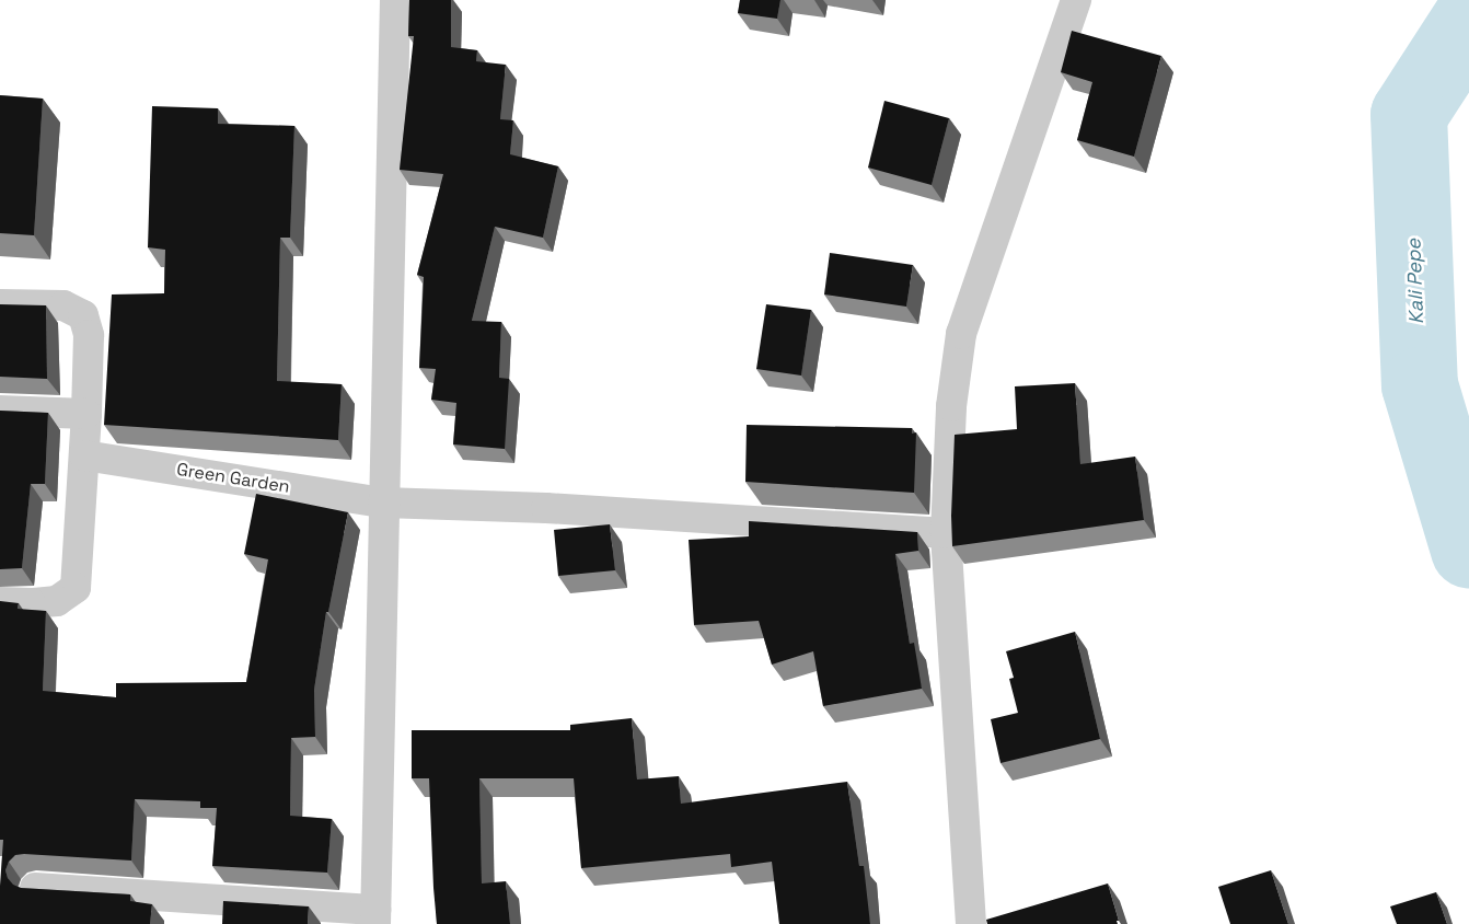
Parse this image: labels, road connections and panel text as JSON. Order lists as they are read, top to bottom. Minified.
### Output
{"streets":{"street":["Green Garden"]},"water":["Kali Pepe"]}
